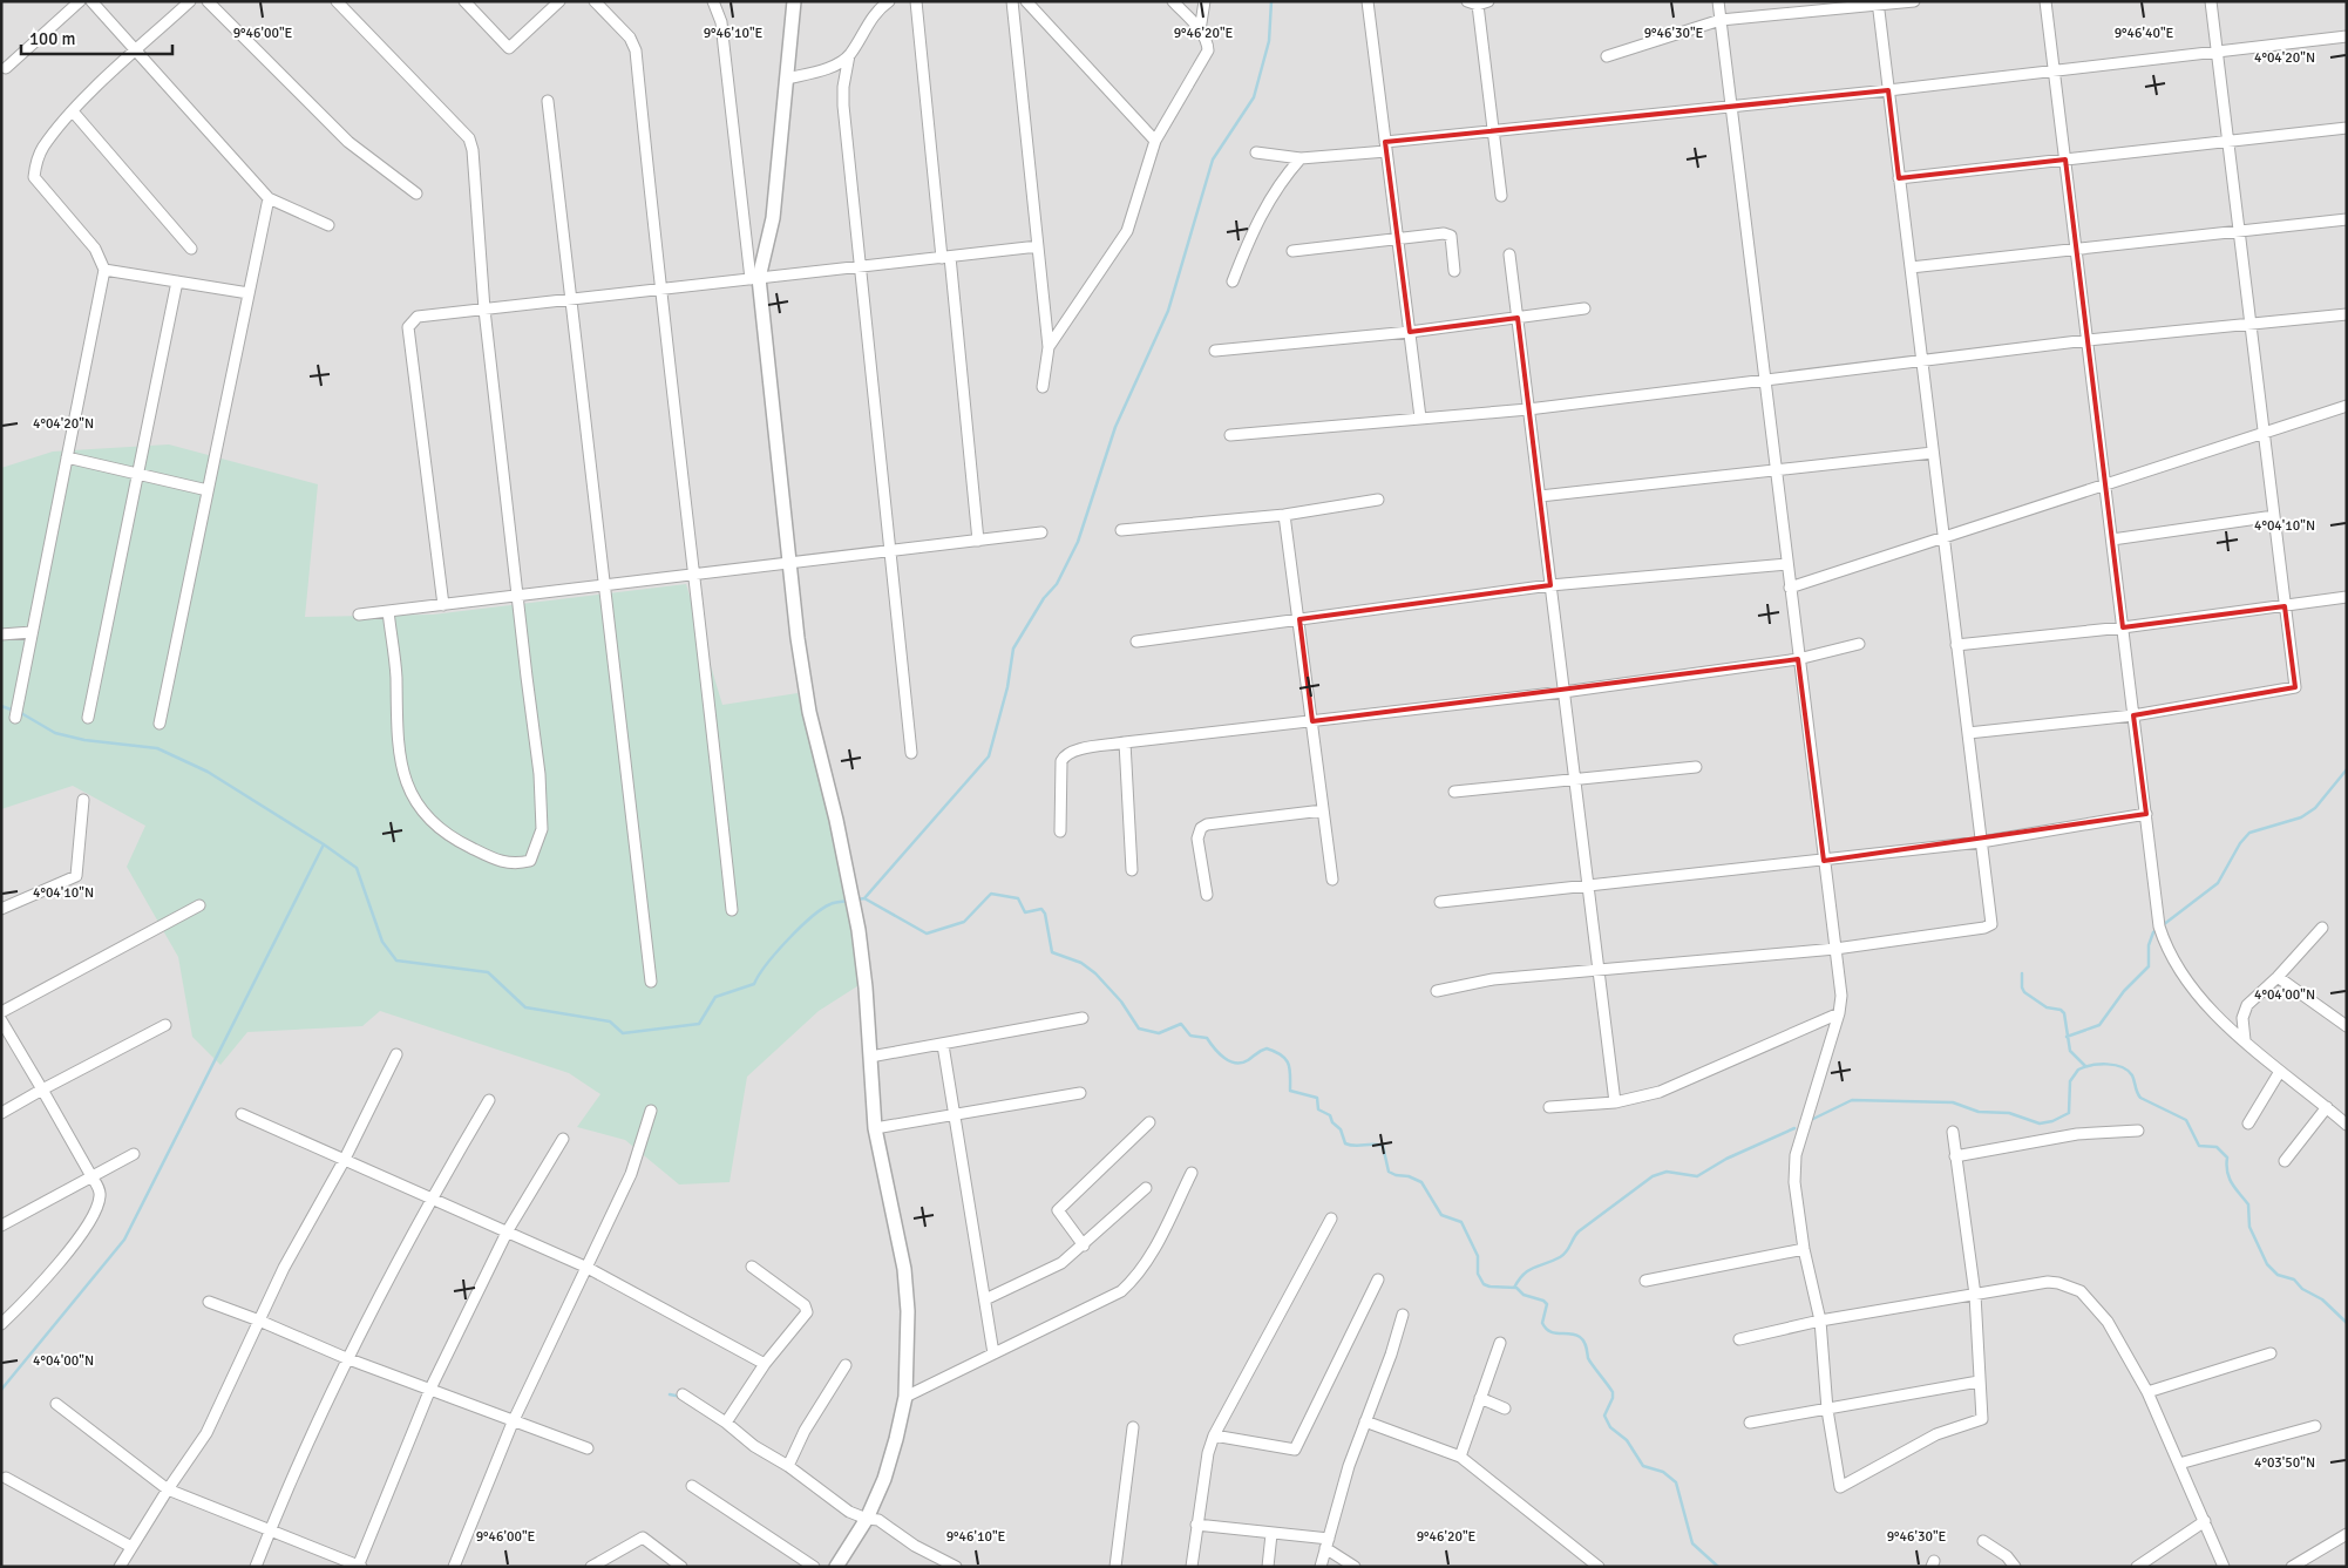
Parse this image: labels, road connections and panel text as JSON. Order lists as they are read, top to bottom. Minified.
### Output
{"scale_bar":"100 m","coordinates":["9°46'00\"E","9°46'10\"E","9°46'20\"E","9°46'30\"E","9°46'40\"E","4°04'20\"N","4°04'10\"N","4°04'00\"N","4°03'50\"N"]}
